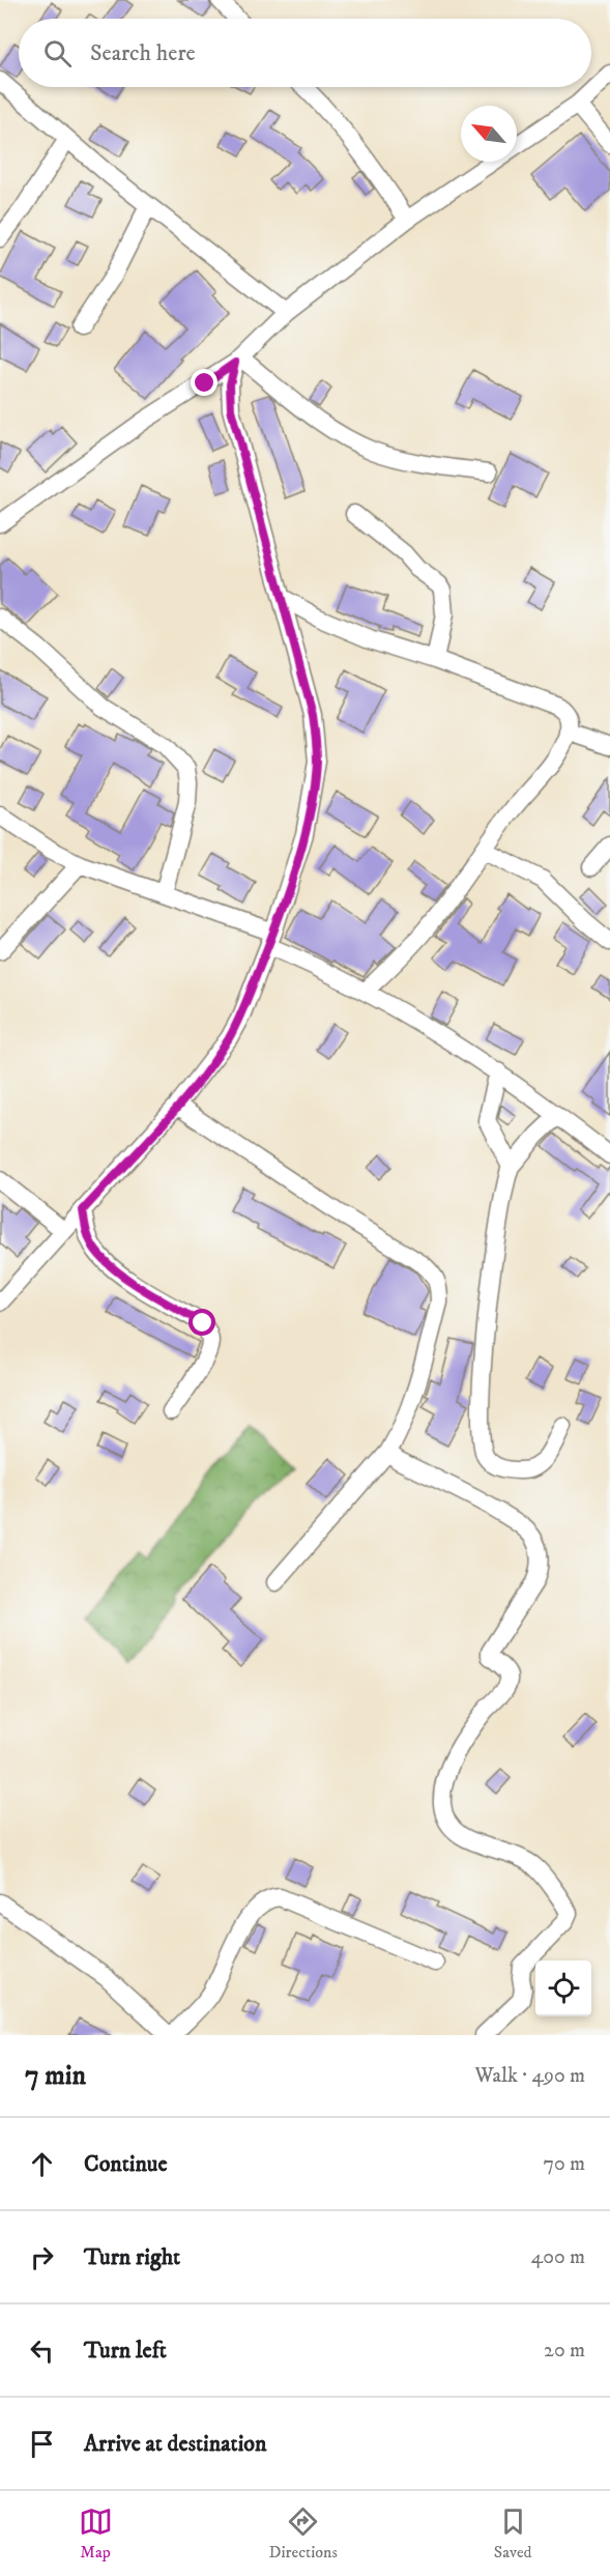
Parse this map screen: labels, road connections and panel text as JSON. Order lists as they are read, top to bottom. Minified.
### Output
{"north":"top left","page":{"search":"Search here","heading":["7 min","Walk · 490 m"],"list":[["Continue","70 m"],["Turn right","400 m"],["Turn left","20 m"],"Arrive at destination"],"nav":["Map","Directions","Saved"]}}
